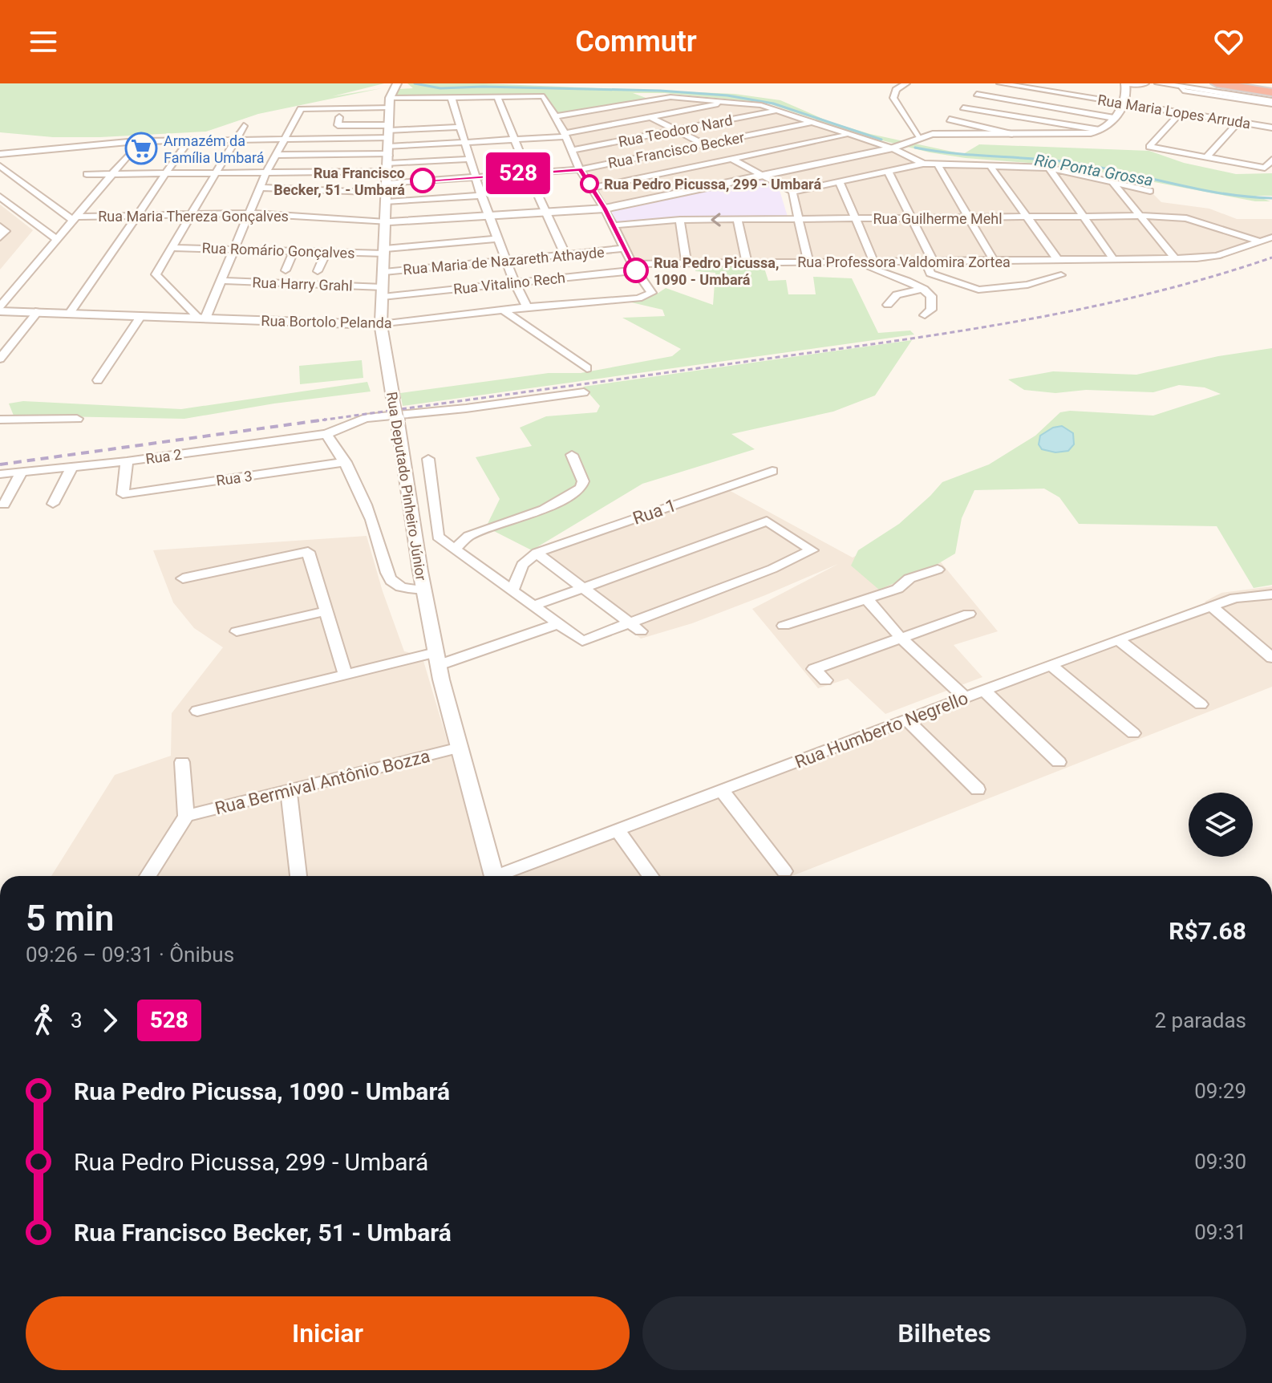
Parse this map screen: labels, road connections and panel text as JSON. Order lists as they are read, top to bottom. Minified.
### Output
{"streets":{"street":["Rua Maria Lopes Arruda","Rua Teodoro Nard","Rua Francisco Becker","Rua Maria Thereza Gonçalves","Rua Guilherme Mehl","Rua Romário Gonçalves","Rua Maria de Nazareth Athayde","Rua Professora Valdomira Zortea","Rua Vitalino Rech","Rua Harry Grahl","Rua Bortolo Pelanda","Rua 2","Rua 3","Rua Deputado Pinheiro Júnior","Rua 1","Rua Humberto Negrello","Rua Bermival Antônio Bozza"]},"crossings":[["Rua Francisco Becker","Rua Deputado Pinheiro Júnior"],["Rua Maria Thereza Gonçalves","Rua Deputado Pinheiro Júnior"],["Rua Guilherme Mehl","Rua Professora Valdomira Zortea"],["Rua Romário Gonçalves","Rua Deputado Pinheiro Júnior"],["Rua Maria de Nazareth Athayde","Rua Deputado Pinheiro Júnior"],["Rua Professora Valdomira Zortea","Rua Vitalino Rech"],["Rua Professora Valdomira Zortea","Rua Bortolo Pelanda"],["Rua Vitalino Rech","Rua Harry Grahl"],["Rua Vitalino Rech","Rua Bortolo Pelanda"],["Rua Vitalino Rech","Rua Deputado Pinheiro Júnior"],["Rua Harry Grahl","Rua Deputado Pinheiro Júnior"],["Rua Bortolo Pelanda","Rua Deputado Pinheiro Júnior"],["Rua 2","Rua 3"],["Rua Deputado Pinheiro Júnior","Rua Bermival Antônio Bozza"]],"water":["Rio Ponta Grossa"],"places":{"supermarket":["Armazém da Família Umbará"],"other":["Rua Francisco Becker, 51 - Umbará","Rua Pedro Picussa, 299 - Umbará","Rua Pedro Picussa, 1090 - Umbará"]},"lines":["bus line 528"],"page":{"header":"Commutr","on_map":"528","heading":["5 min","09:26 – 09:31 · Ônibus","R$7.68"],"legs":["3","528","2 paradas"],"list":[{"name":"Rua Pedro Picussa, 1090 - Umbará","value":"09:29"},{"name":"Rua Pedro Picussa, 299 - Umbará","value":"09:30"},{"name":"Rua Francisco Becker, 51 - Umbará","value":"09:31"}],"buttons":["Iniciar","Bilhetes"]}}
